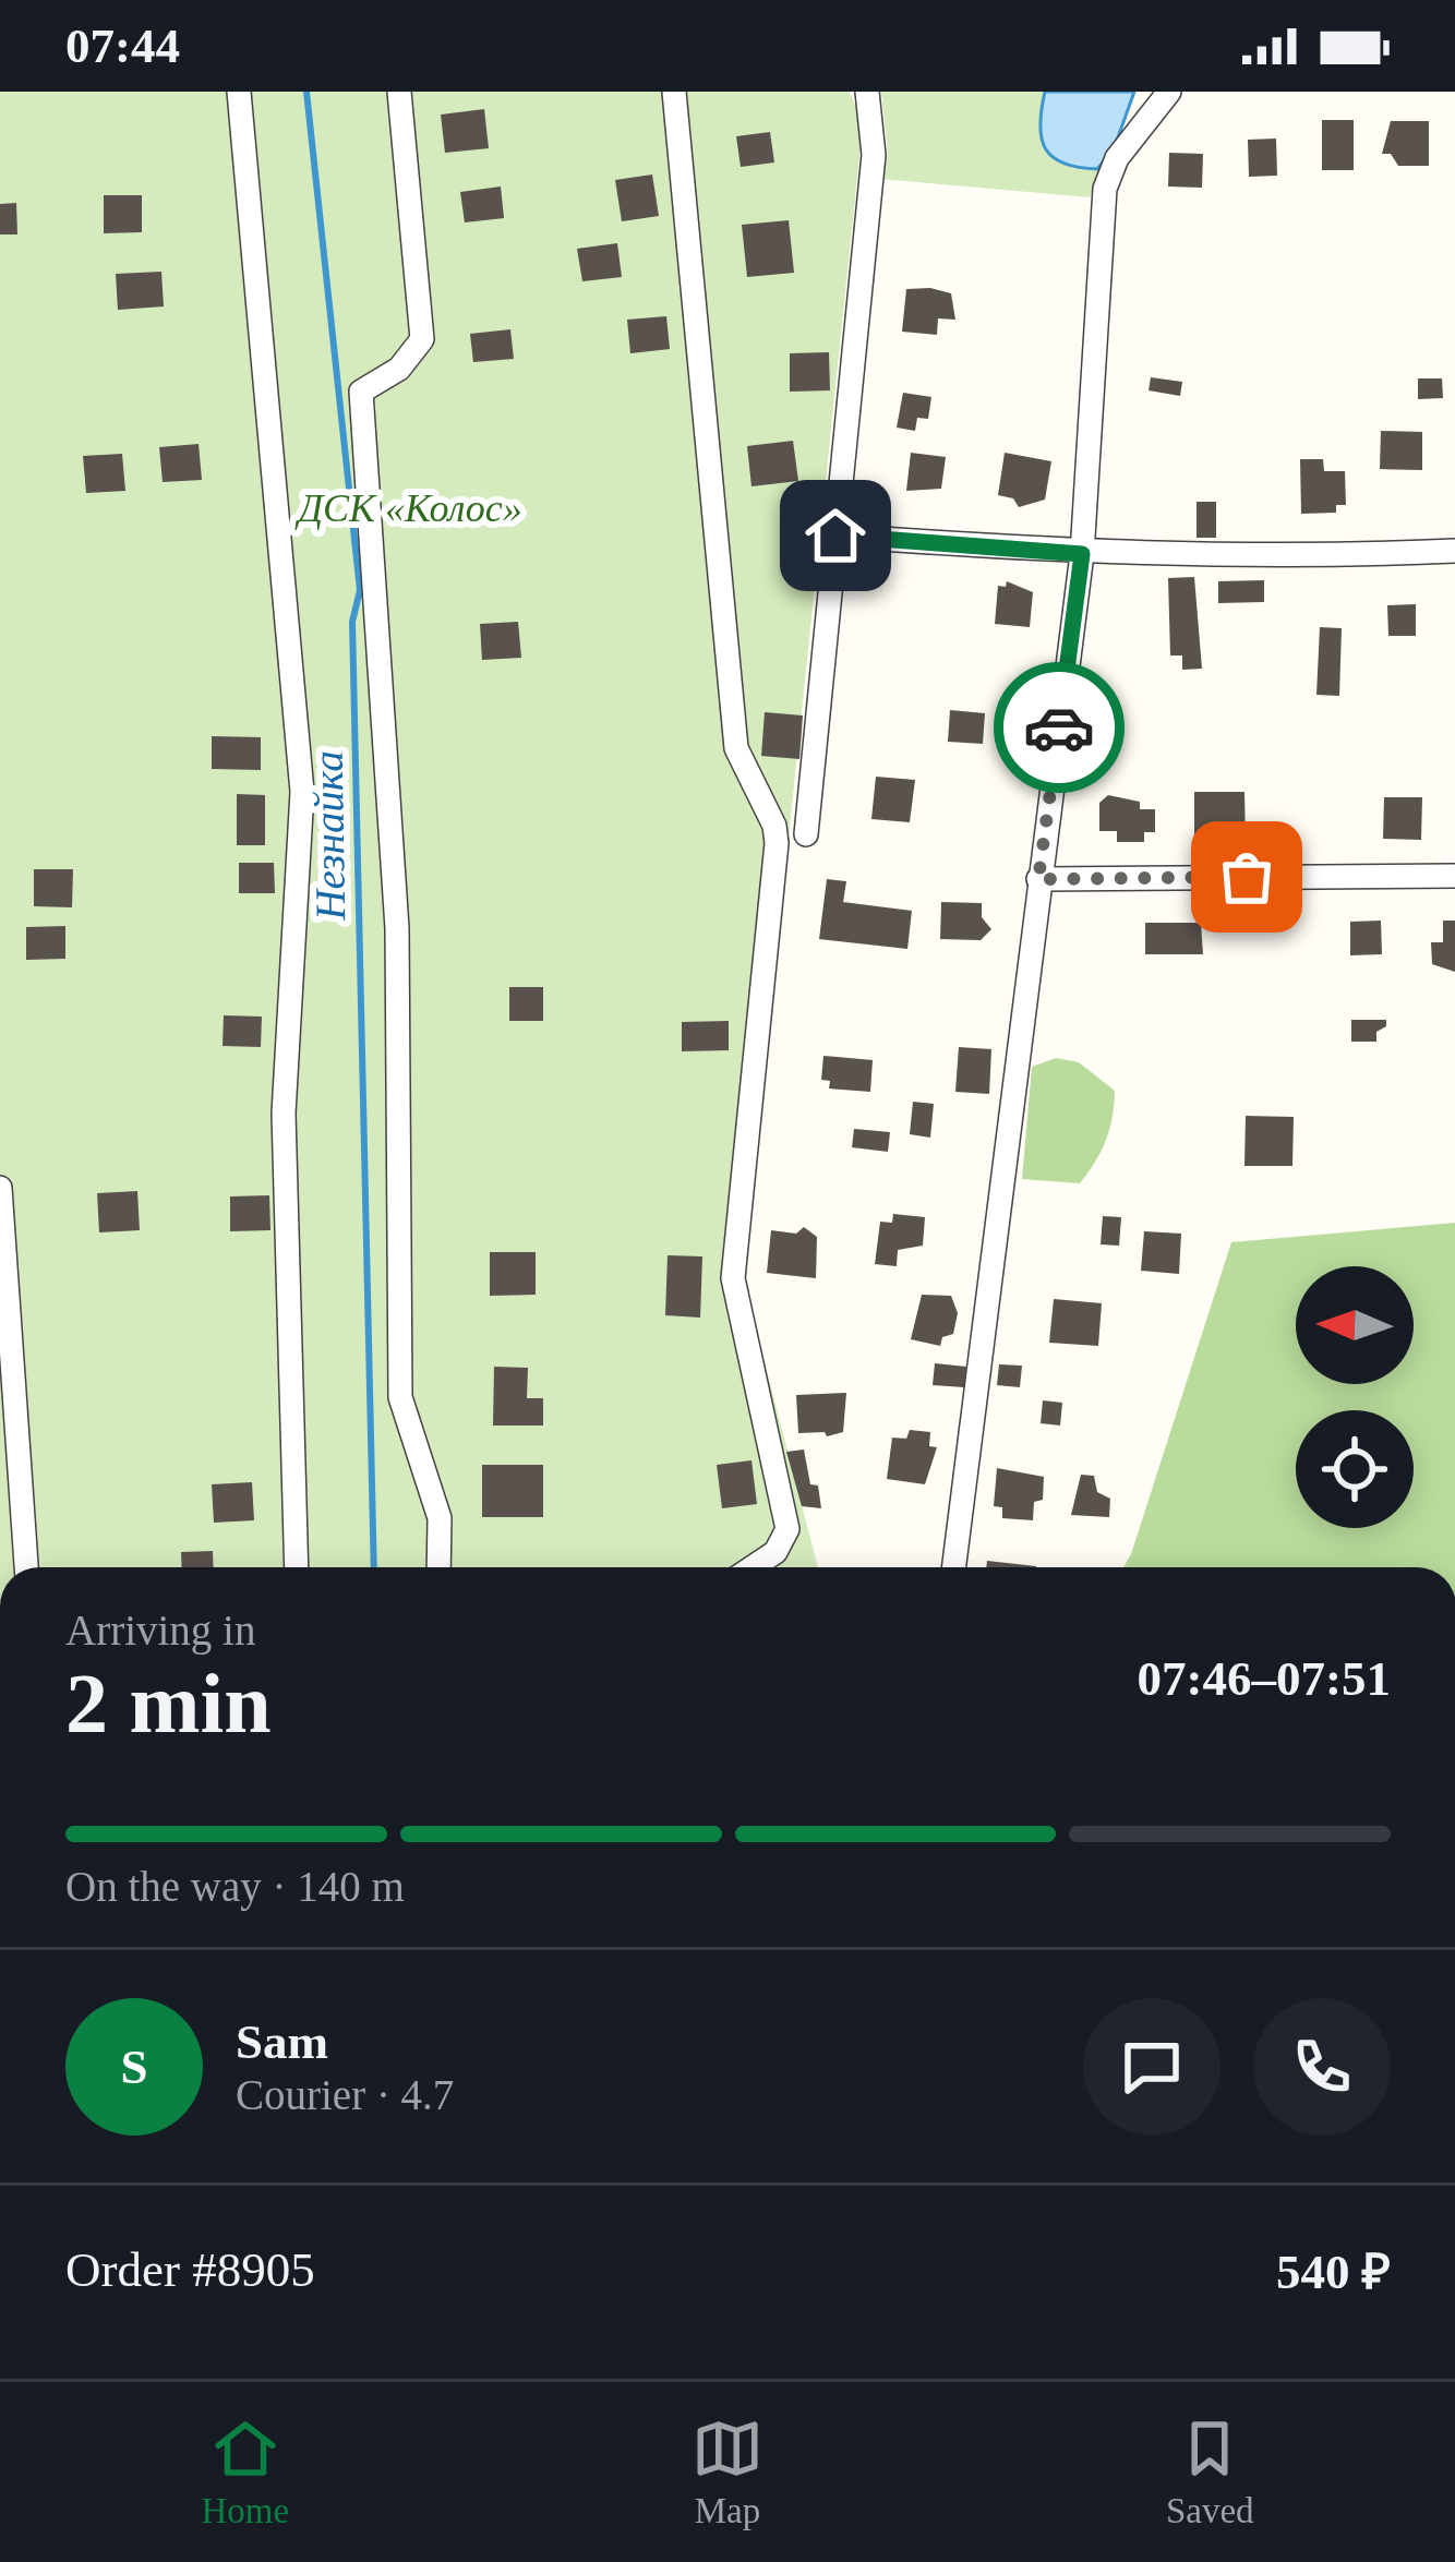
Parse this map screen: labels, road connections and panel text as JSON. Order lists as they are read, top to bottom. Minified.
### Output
{"water":["Незнайка"],"parks":["ДСК «Колос»"],"north":"left","page":{"status":"07:44","heading":["2 min","Arriving in","07:46–07:51"],"panel":["Sam","Courier · 4.7","Order #8905","540 ₽"],"bar":"On the way · 140 m","round":"S","tabs":["Home","Map","Saved"]}}
